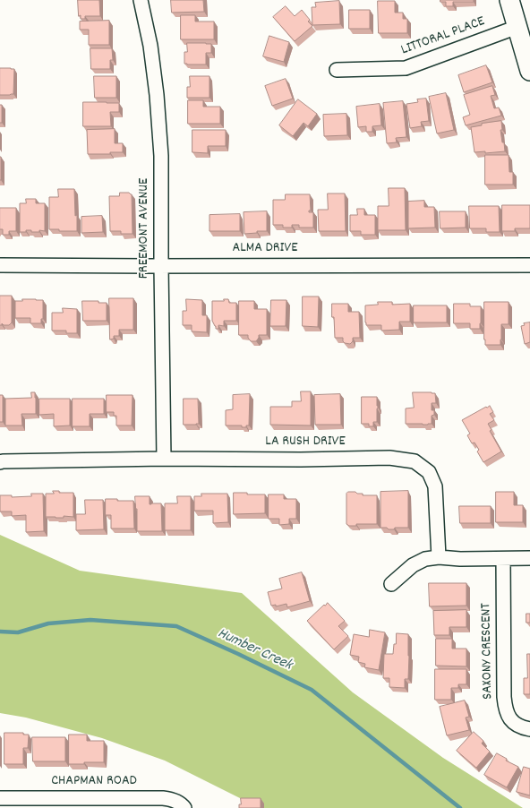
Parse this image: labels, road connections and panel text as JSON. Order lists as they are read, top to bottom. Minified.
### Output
{"streets":{"street":["LITTORAL PLACE","FREEMONT AVENUE","ALMA DRIVE","LA RUSH DRIVE","SAXONY CRESCENT","CHAPMAN ROAD"]},"crossings":[["FREEMONT AVENUE","ALMA DRIVE"],["FREEMONT AVENUE","LA RUSH DRIVE"]],"water":["Humber Creek"]}
